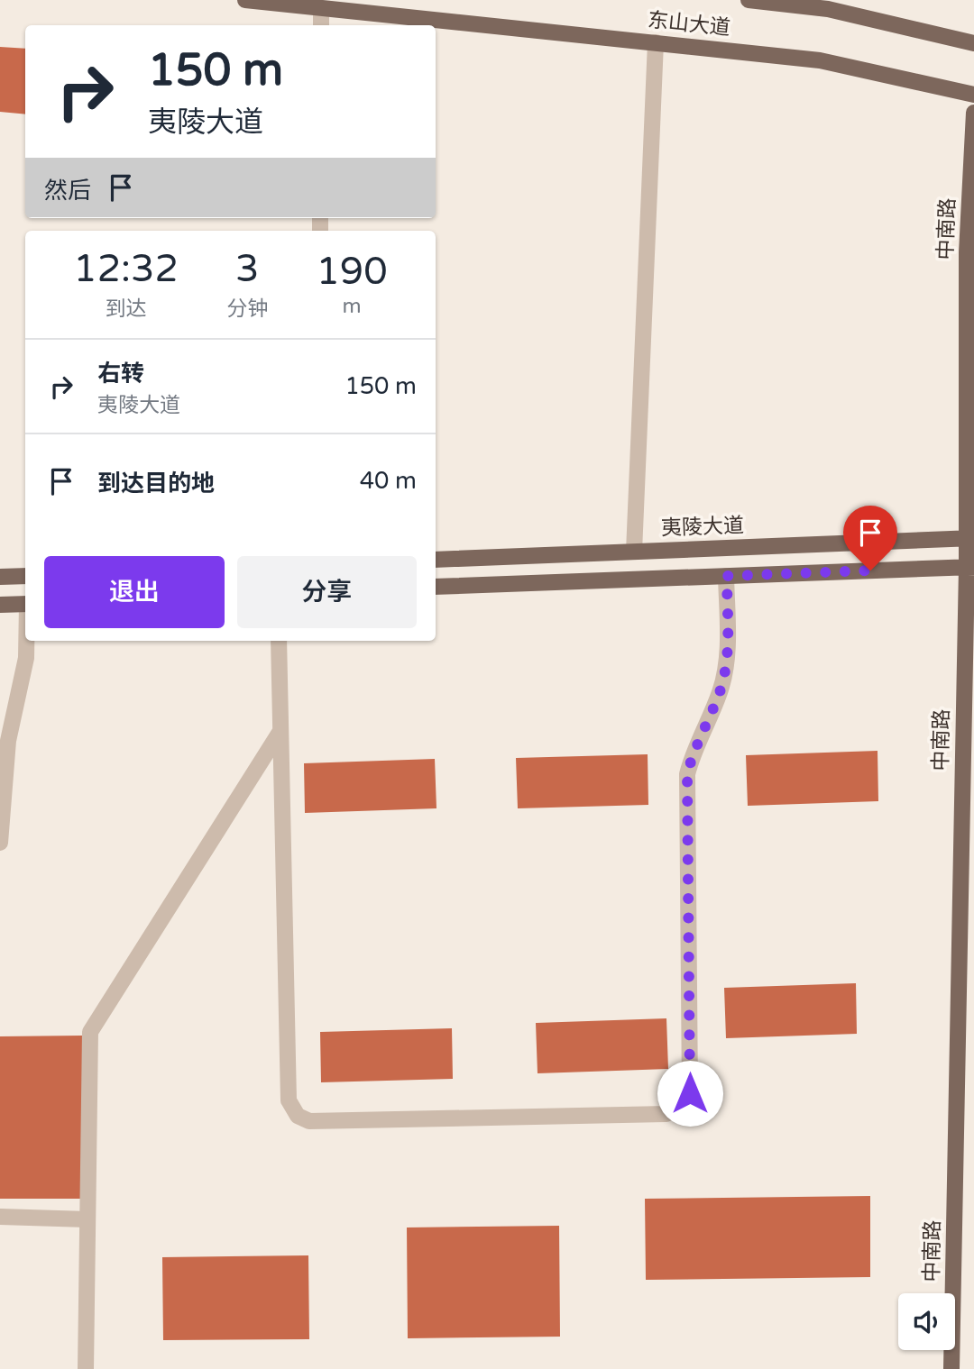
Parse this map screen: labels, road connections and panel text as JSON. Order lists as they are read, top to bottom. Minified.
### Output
{"streets":{"main road":["东山大道","中南路","夷陵大道"]},"crossings":[["中南路","夷陵大道"]],"page":{"turn":["150 m","夷陵大道"],"then":"然后","eta":["12:32","到达","3","分钟","190","m"],"list":[{"name":"右转","note":"夷陵大道","value":"150 m"},{"name":"到达目的地","value":"40 m"}],"buttons":["退出","分享"]}}
